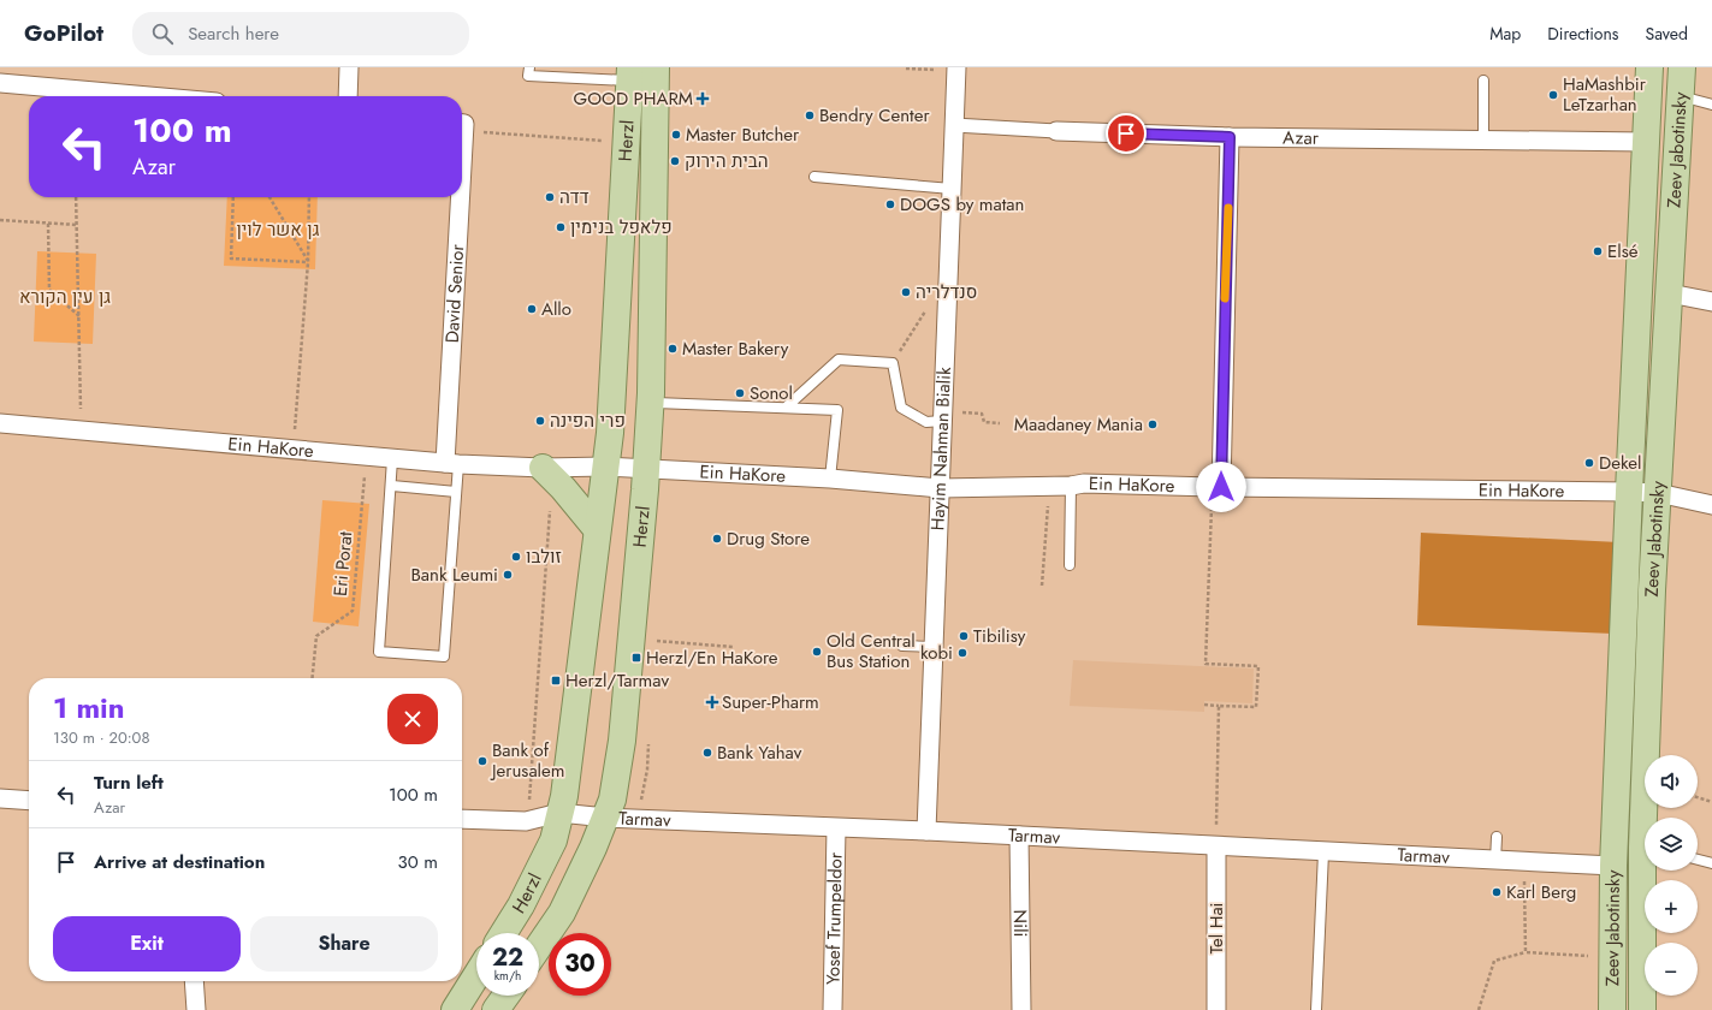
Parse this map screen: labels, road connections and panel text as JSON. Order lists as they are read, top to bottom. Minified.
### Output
{"streets":{"main road":["Herzl","Zeev Jabotinsky"],"street":["Azar","David Senior","Ein HaKore","Hayim Nahman Bialik","Tarmav","Yosef Trumpeldor","Nili","Tel Hai"],"path":["Eri Porat"]},"crossings":[["Azar","Zeev Jabotinsky"],["Azar","Hayim Nahman Bialik"],["Herzl","Ein HaKore"],["Herzl","Tarmav"],["Zeev Jabotinsky","Ein HaKore"],["Zeev Jabotinsky","Tarmav"],["David Senior","Ein HaKore"],["Ein HaKore","Hayim Nahman Bialik"],["Ein HaKore","Eri Porat"],["Hayim Nahman Bialik","Tarmav"],["Tarmav","Yosef Trumpeldor"],["Tarmav","Nili"],["Tarmav","Tel Hai"]],"parks":["גן אשר לוין","גן עין הקורא"],"places":{"other":["HaMashbir LeTzarhan","Bendry Center","Master Butcher","הבית הירוק","דדה","DOGS by matan","פלאפל בנימין","Elsé","סנדלריה","Allo","Master Bakery","Sonol","פרי הפינה","Maadaney Mania","Dekel","Drug Store","זולבו","Bank Leumi","Tibilisy","Old Central Bus Station","kobi","Bank Yahav","Bank of Jerusalem","Karl Berg"],"health":["GOOD PHARM","Super-Pharm"],"transit":["Herzl/En HaKore","Herzl/Tarmav"]},"page":{"header":"GoPilot","search":"Search here","nav":["Map","Directions","Saved"],"turn":["100 m","Azar"],"heading":["1 min","130 m · 20:08"],"map_buttons":["+","−"],"list":[{"name":"Turn left","note":"Azar","value":"100 m"},{"name":"Arrive at destination","value":"30 m"}],"buttons":["Exit","Share"],"speed":"22 km/h","limit":"30"}}
